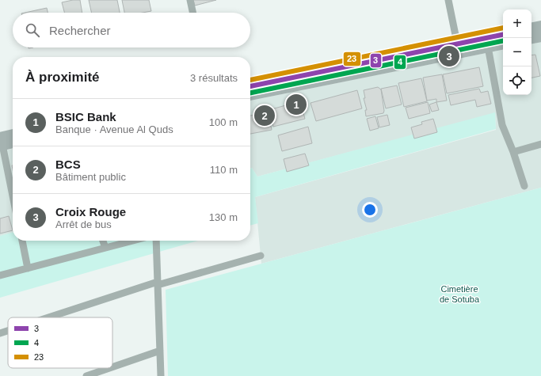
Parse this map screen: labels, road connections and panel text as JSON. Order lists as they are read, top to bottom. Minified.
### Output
{"parks":["Cimetière de Sotuba"],"lines":["transit line 23","transit line 3","transit line 4"],"legend":["3","4","23"],"page":{"map_buttons":["+","−"],"search":"Rechercher","pins":["3","1","2"],"heading":["À proximité","3 résultats"],"list":[{"mark":"1","name":"BSIC Bank","note":"Banque · Avenue Al Quds","value":"100 m"},{"mark":"2","name":"BCS","note":"Bâtiment public","value":"110 m"},{"mark":"3","name":"Croix Rouge","note":"Arrêt de bus","value":"130 m"}]}}
